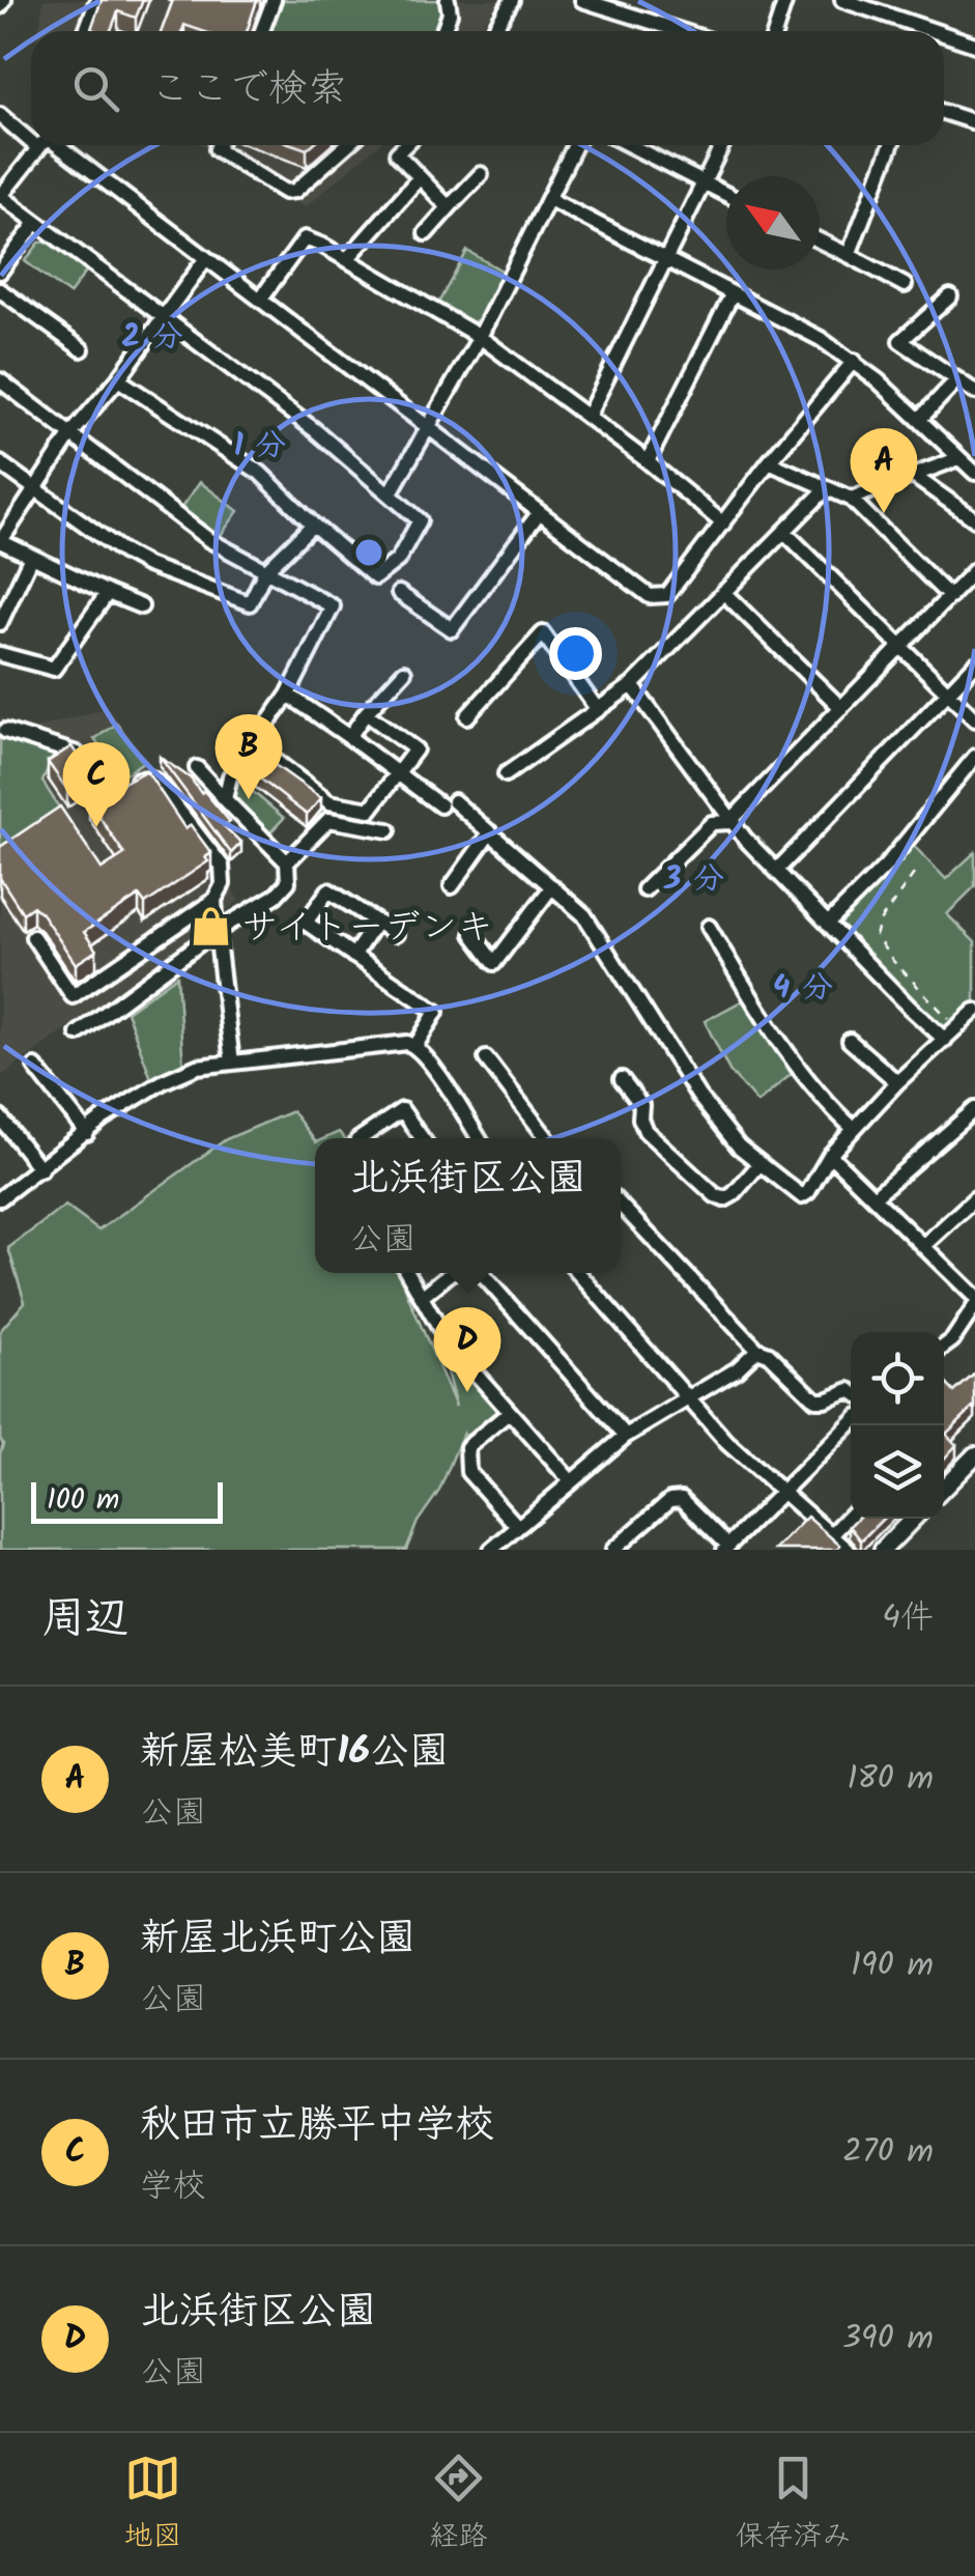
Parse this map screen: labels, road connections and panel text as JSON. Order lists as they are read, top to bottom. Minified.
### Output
{"places":{"shop":["サイトーデンキ"]},"scale_bar":"100 m","north":"top left","page":{"search":"ここで検索","pins":["A","B","C","D"],"popup":["北浜街区公園","公園"],"scale":"100 m","heading":["周辺","4件"],"list":[{"mark":"A","name":"新屋松美町16公園","note":"公園","value":"180 m"},{"mark":"B","name":"新屋北浜町公園","note":"公園","value":"190 m"},{"mark":"C","name":"秋田市立勝平中学校","note":"学校","value":"270 m"},{"mark":"D","name":"北浜街区公園","note":"公園","value":"390 m"}],"nav":["地図","経路","保存済み"]},"rings":["2 分","1 分","3 分","4 分"]}
